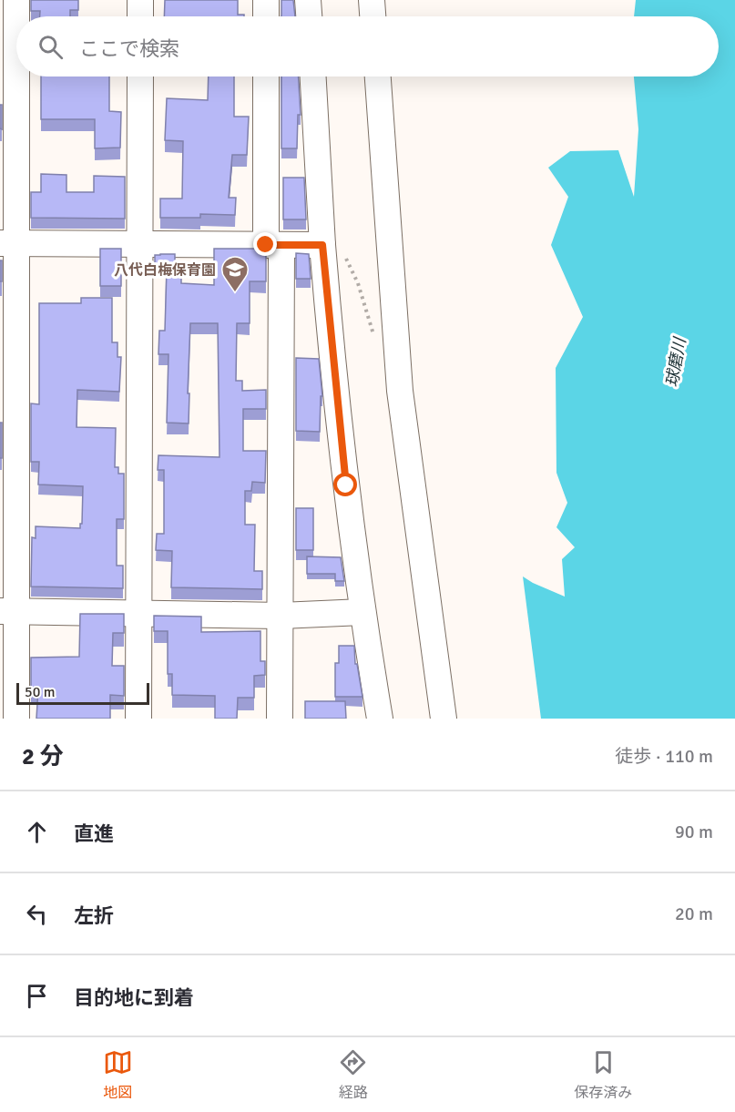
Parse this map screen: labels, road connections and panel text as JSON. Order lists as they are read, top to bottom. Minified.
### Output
{"water":["球磨川"],"places":{"school or university":["八代白梅保育園"]},"scale_bar":"50 m","page":{"search":"ここで検索","scale":"50 m","heading":["2 分","徒歩 · 110 m"],"list":[["直進","90 m"],["左折","20 m"],"目的地に到着"],"nav":["地図","経路","保存済み"]}}
